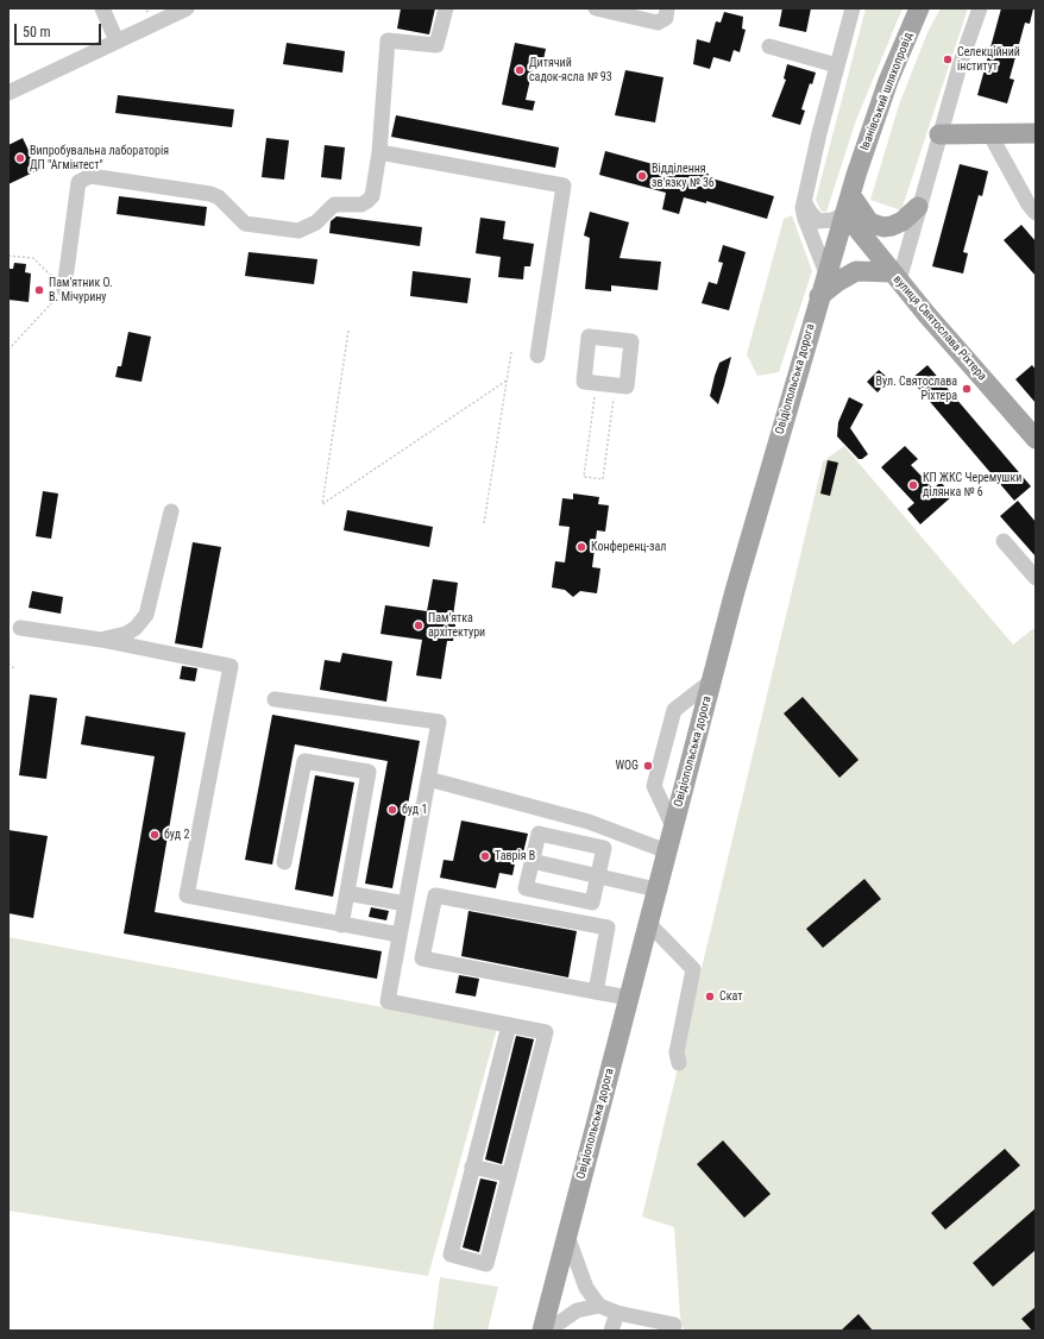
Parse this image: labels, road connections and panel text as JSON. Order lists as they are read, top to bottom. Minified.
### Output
{"streets":{"main road":["Іванівський шляхопровід","вулиця Святослава Ріхтера","Овідіопольська дорога"]},"crossings":[["Іванівський шляхопровід","Овідіопольська дорога"],["вулиця Святослава Ріхтера","Овідіопольська дорога"]],"places":["Селекційний інститут","Дитячий садок-ясла № 93","Випробувальна лабораторія ДП \"Агмінтест\"","Відділення зв'язку № 36","Пам'ятник О. В. Мічурину","Вул. Святослава Ріхтера","КП ЖКС Черемушки ділянка № 6","Конференц-зал","Пам'ятка архітектури","WOG","буд 1","буд 2","Таврія В","Скат"],"scale_bar":"50 m"}
